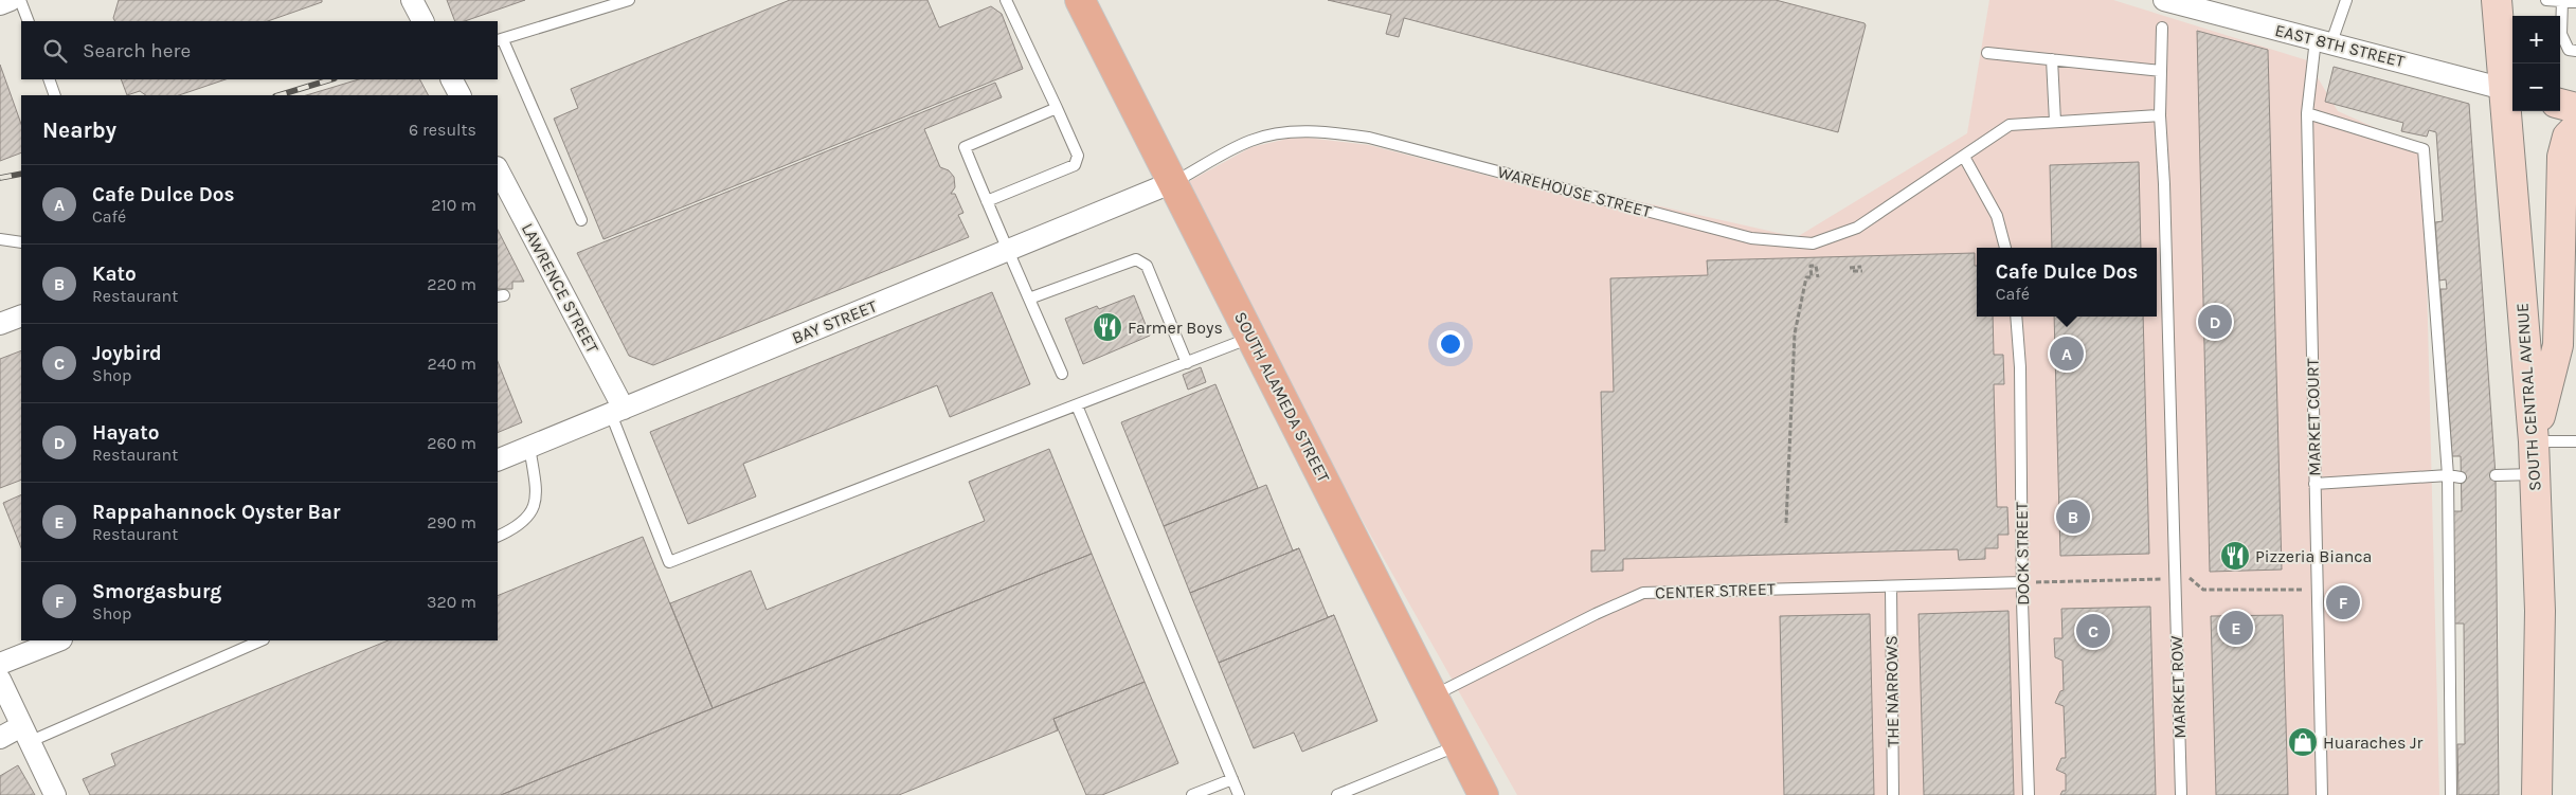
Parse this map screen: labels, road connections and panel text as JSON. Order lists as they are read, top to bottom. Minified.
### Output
{"streets":{"main road":["SOUTH ALAMEDA STREET","SOUTH CENTRAL AVENUE"],"street":["EAST 8TH STREET","LAWRENCE STREET","BAY STREET"],"lane":["WAREHOUSE STREET","MARKET COURT","DOCK STREET","CENTER STREET","MARKET ROW","THE NARROWS"]},"crossings":[["EAST 8TH STREET","SOUTH CENTRAL AVENUE"],["EAST 8TH STREET","MARKET COURT"],["WAREHOUSE STREET","BAY STREET"],["WAREHOUSE STREET","SOUTH ALAMEDA STREET"],["WAREHOUSE STREET","MARKET ROW"],["LAWRENCE STREET","BAY STREET"],["BAY STREET","SOUTH ALAMEDA STREET"],["SOUTH ALAMEDA STREET","CENTER STREET"],["DOCK STREET","CENTER STREET"],["CENTER STREET","THE NARROWS"]],"places":{"restaurant":["Farmer Boys","Pizzeria Bianca"],"shop":["Huaraches Jr"]},"page":{"map_buttons":["+","−"],"search":"Search here","heading":["Nearby","6 results"],"list":[{"mark":"A","name":"Cafe Dulce Dos","note":"Café","value":"210 m"},{"mark":"B","name":"Kato","note":"Restaurant","value":"220 m"},{"mark":"C","name":"Joybird","note":"Shop","value":"240 m"},{"mark":"D","name":"Hayato","note":"Restaurant","value":"260 m"},{"mark":"E","name":"Rappahannock Oyster Bar","note":"Restaurant","value":"290 m"},{"mark":"F","name":"Smorgasburg","note":"Shop","value":"320 m"}],"popup":["Cafe Dulce Dos","Café"],"pins":["D","A","B","F","E","C"]}}
